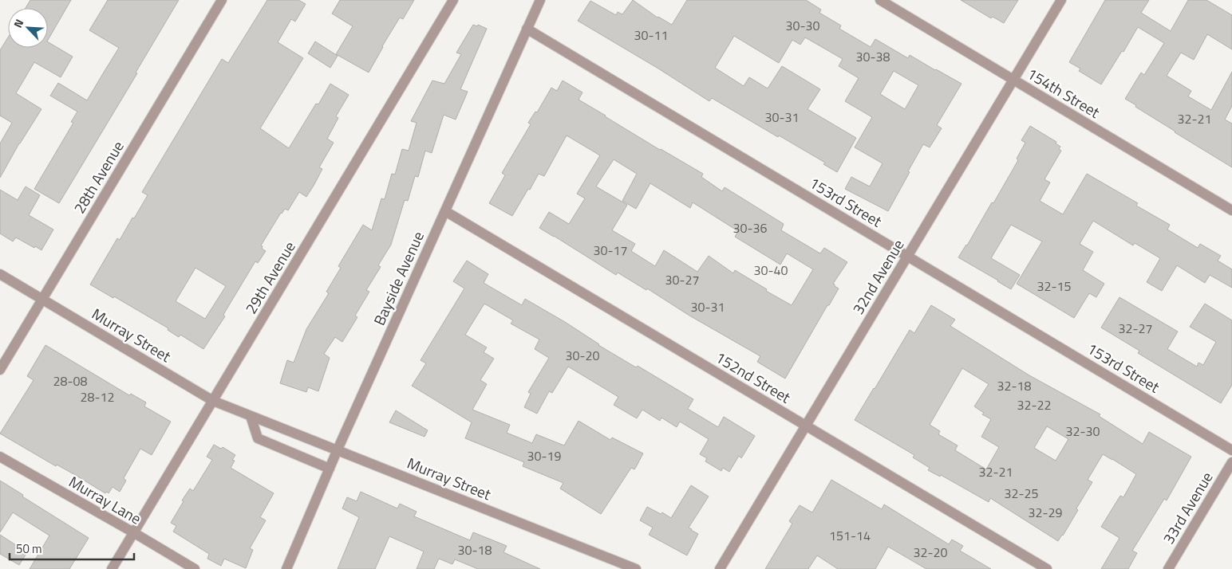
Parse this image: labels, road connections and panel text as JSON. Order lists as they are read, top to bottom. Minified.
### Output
{"streets":{"street":["154th Street","28th Avenue","153rd Street","32nd Avenue","29th Avenue","Bayside Avenue","Murray Street","152nd Street","Murray Lane","33rd Avenue"]},"crossings":[["154th Street","32nd Avenue"],["28th Avenue","Murray Street"],["153rd Street","32nd Avenue"],["153rd Street","Bayside Avenue"],["32nd Avenue","152nd Street"],["29th Avenue","Murray Street"],["29th Avenue","Murray Lane"],["Bayside Avenue","Murray Street"],["Bayside Avenue","152nd Street"]],"house_numbers":["30-30","30-11","30-38","30-31","32-21","30-36","30-17","30-40","30-27","32-15","30-31","32-27","30-20","28-08","32-18","28-12","32-22","32-30","30-19","32-21","32-25","32-29","151-14","30-18","32-20"],"scale_bar":"50 m","north":"top left"}
